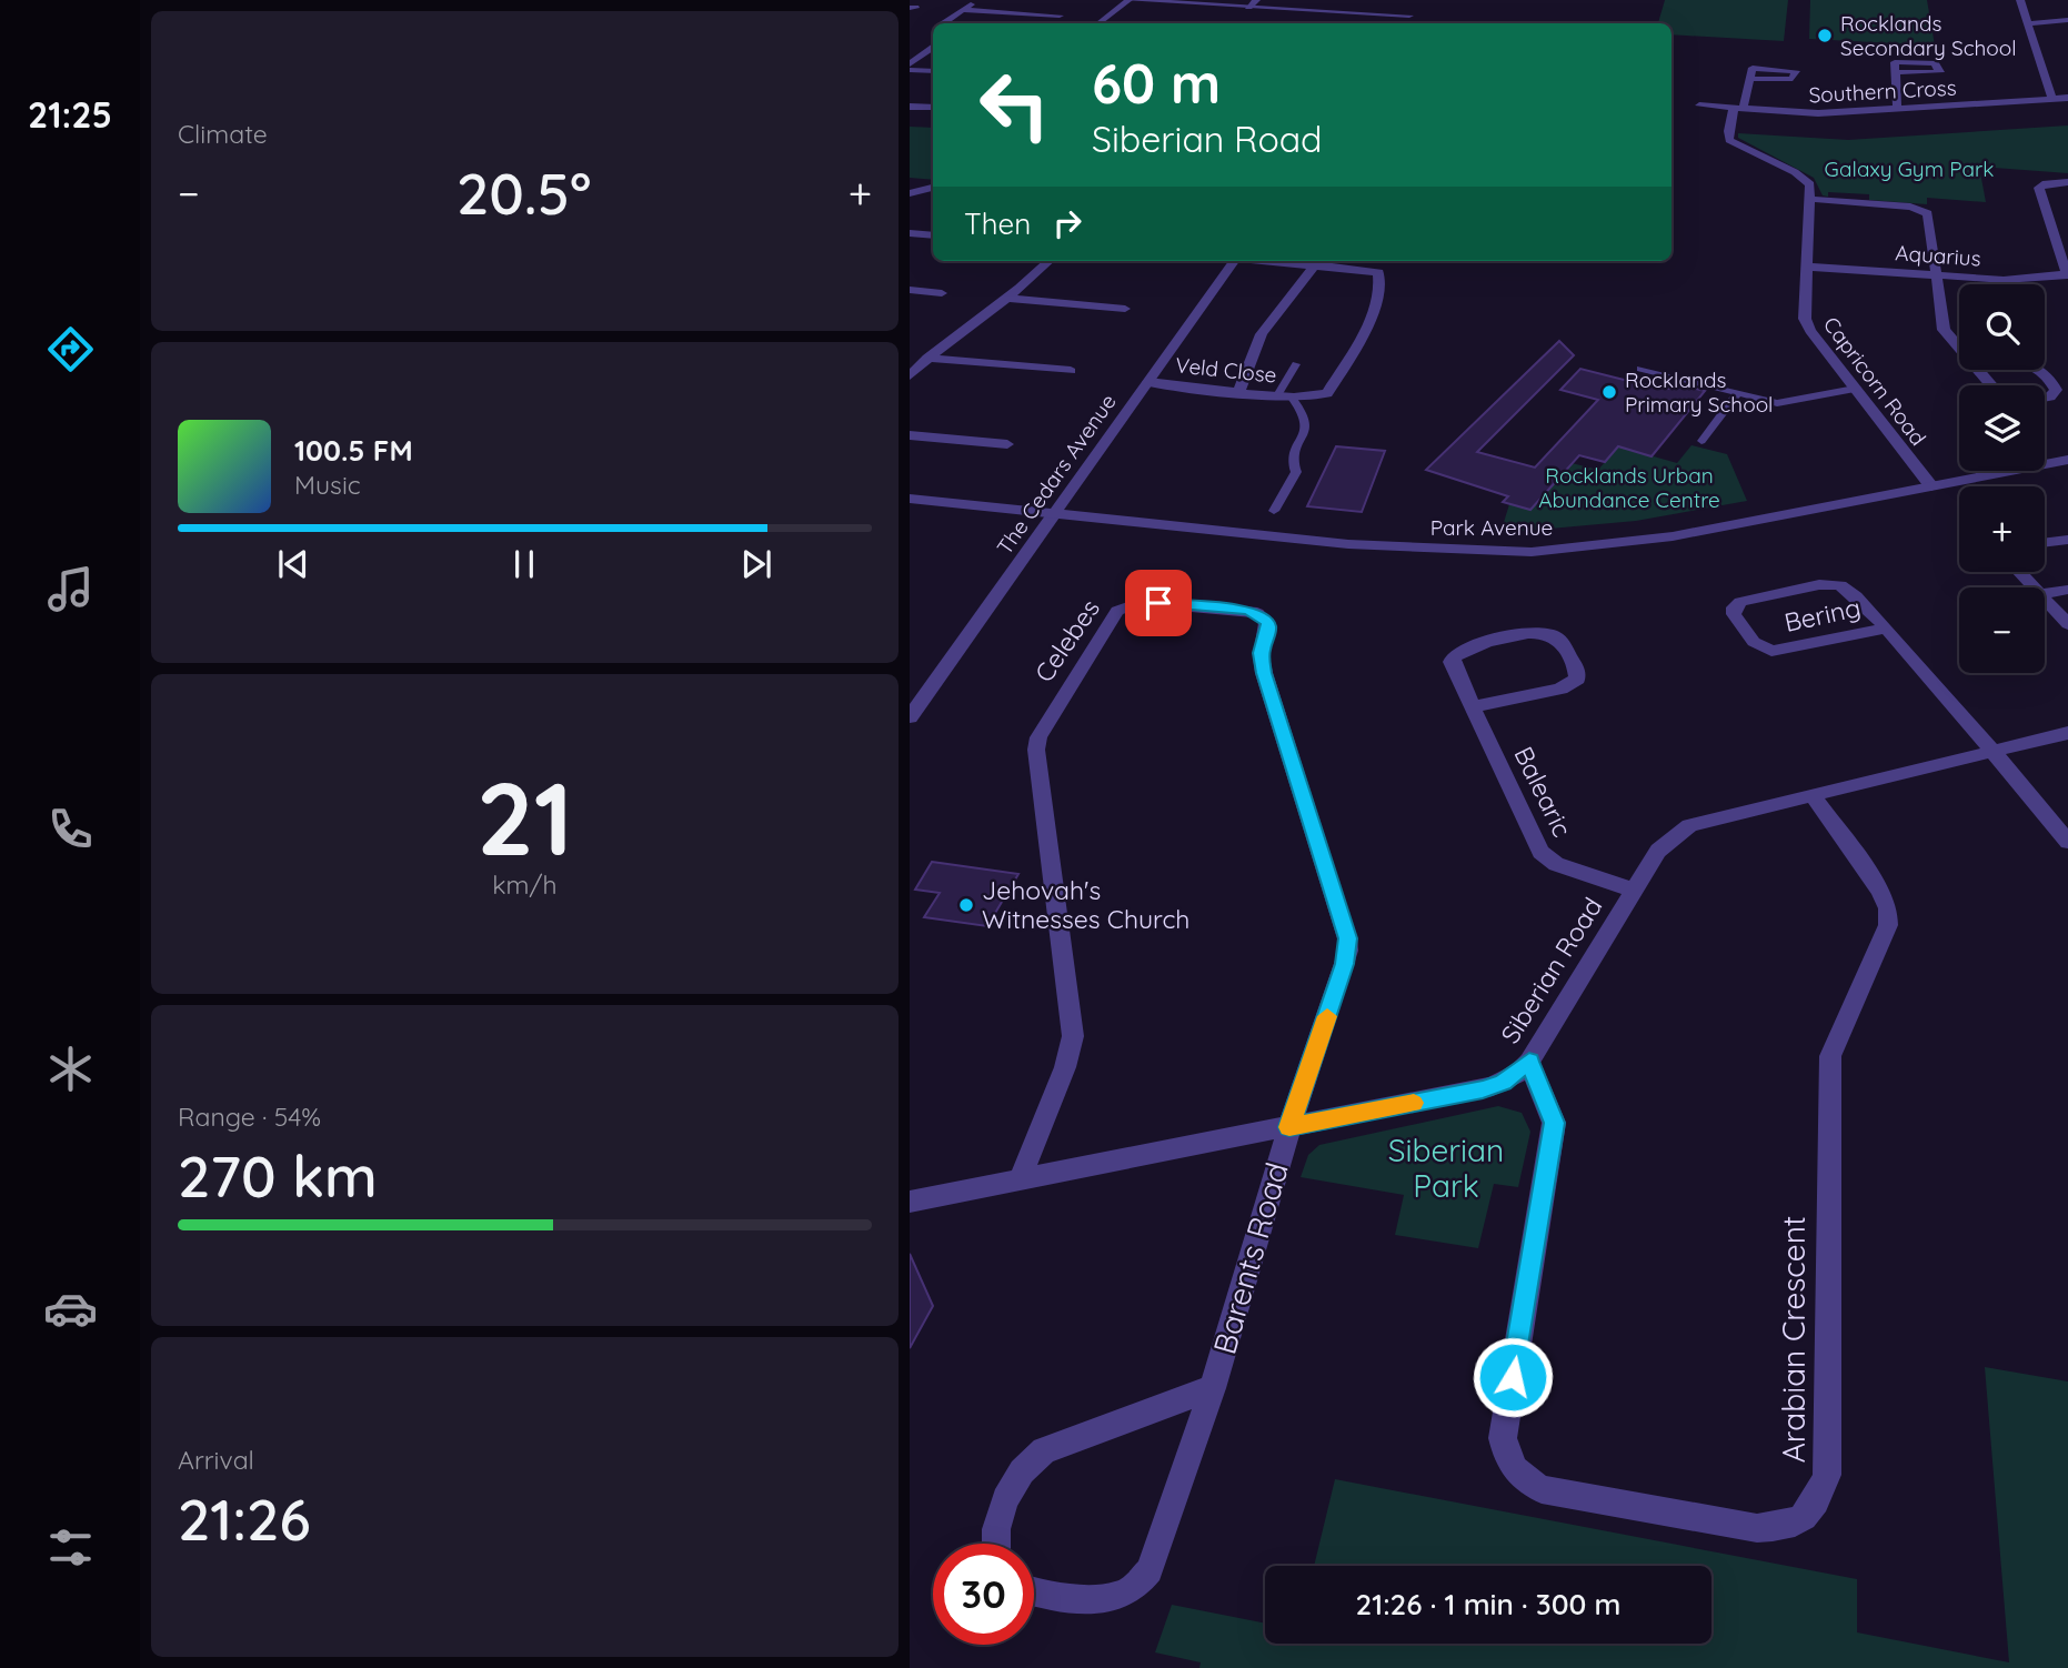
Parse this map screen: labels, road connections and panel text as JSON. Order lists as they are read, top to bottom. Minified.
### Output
{"streets":{"street":["Southern Cross","Aquarius","Veld Close","Capricorn Road","The Cedars Avenue","Park Avenue","Bering","Celebes","Balearic","Siberian Road","Barents Road","Arabian Crescent"]},"crossings":[["Aquarius","Capricorn Road"],["Veld Close","The Cedars Avenue"],["Capricorn Road","Park Avenue"],["The Cedars Avenue","Park Avenue"],["Bering","Siberian Road"],["Celebes","Siberian Road"],["Celebes","Barents Road"],["Balearic","Siberian Road"],["Siberian Road","Barents Road"],["Siberian Road","Arabian Crescent"]],"parks":["Galaxy Gym Park","Rocklands Urban Abundance Centre","Siberian Park"],"places":["Rocklands Secondary School","Rocklands Primary School","Jehovah's Witnesses Church"],"page":{"tabs":"21:25","tile":["Climate",["21","km/h"],["Range · 54%","270 km"],["Arrival","21:26"]],"turn":["60 m","Siberian Road"],"heat":["−","20.5°","+"],"then":"Then","map_buttons":["+","−"],"song":["100.5 FM","Music"],"limit":"30","trip":"21:26 · 1 min · 300 m"}}
